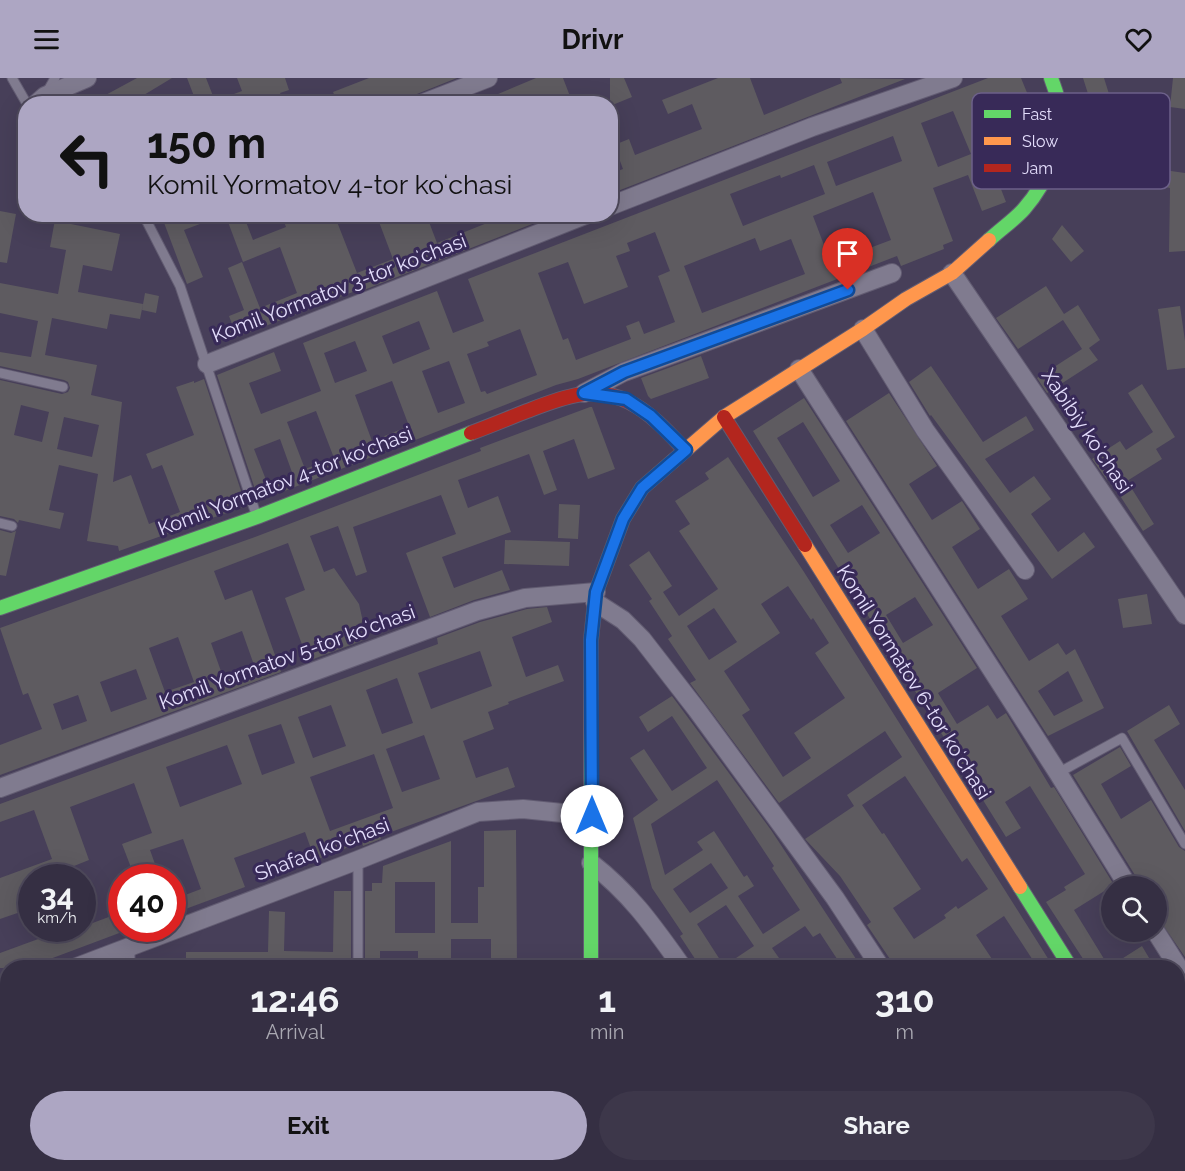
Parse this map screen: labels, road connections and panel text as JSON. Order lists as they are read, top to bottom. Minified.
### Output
{"streets":{"street":["Komil Yormatov 3-tor koʻchasi","Xabibiy koʻchasi","Komil Yormatov 4-tor koʻchasi","Komil Yormatov 5-tor koʻchasi","Komil Yormatov 6-tor koʻchasi","Shafaq koʻchasi"]},"legend":["Fast","Slow","Jam"],"page":{"header":"Drivr","turn":["150 m","Komil Yormatov 4-tor koʻchasi"],"speed":"34 km/h","limit":"40","eta":["12:46","Arrival","1","min","310","m"],"buttons":["Exit","Share"]}}
